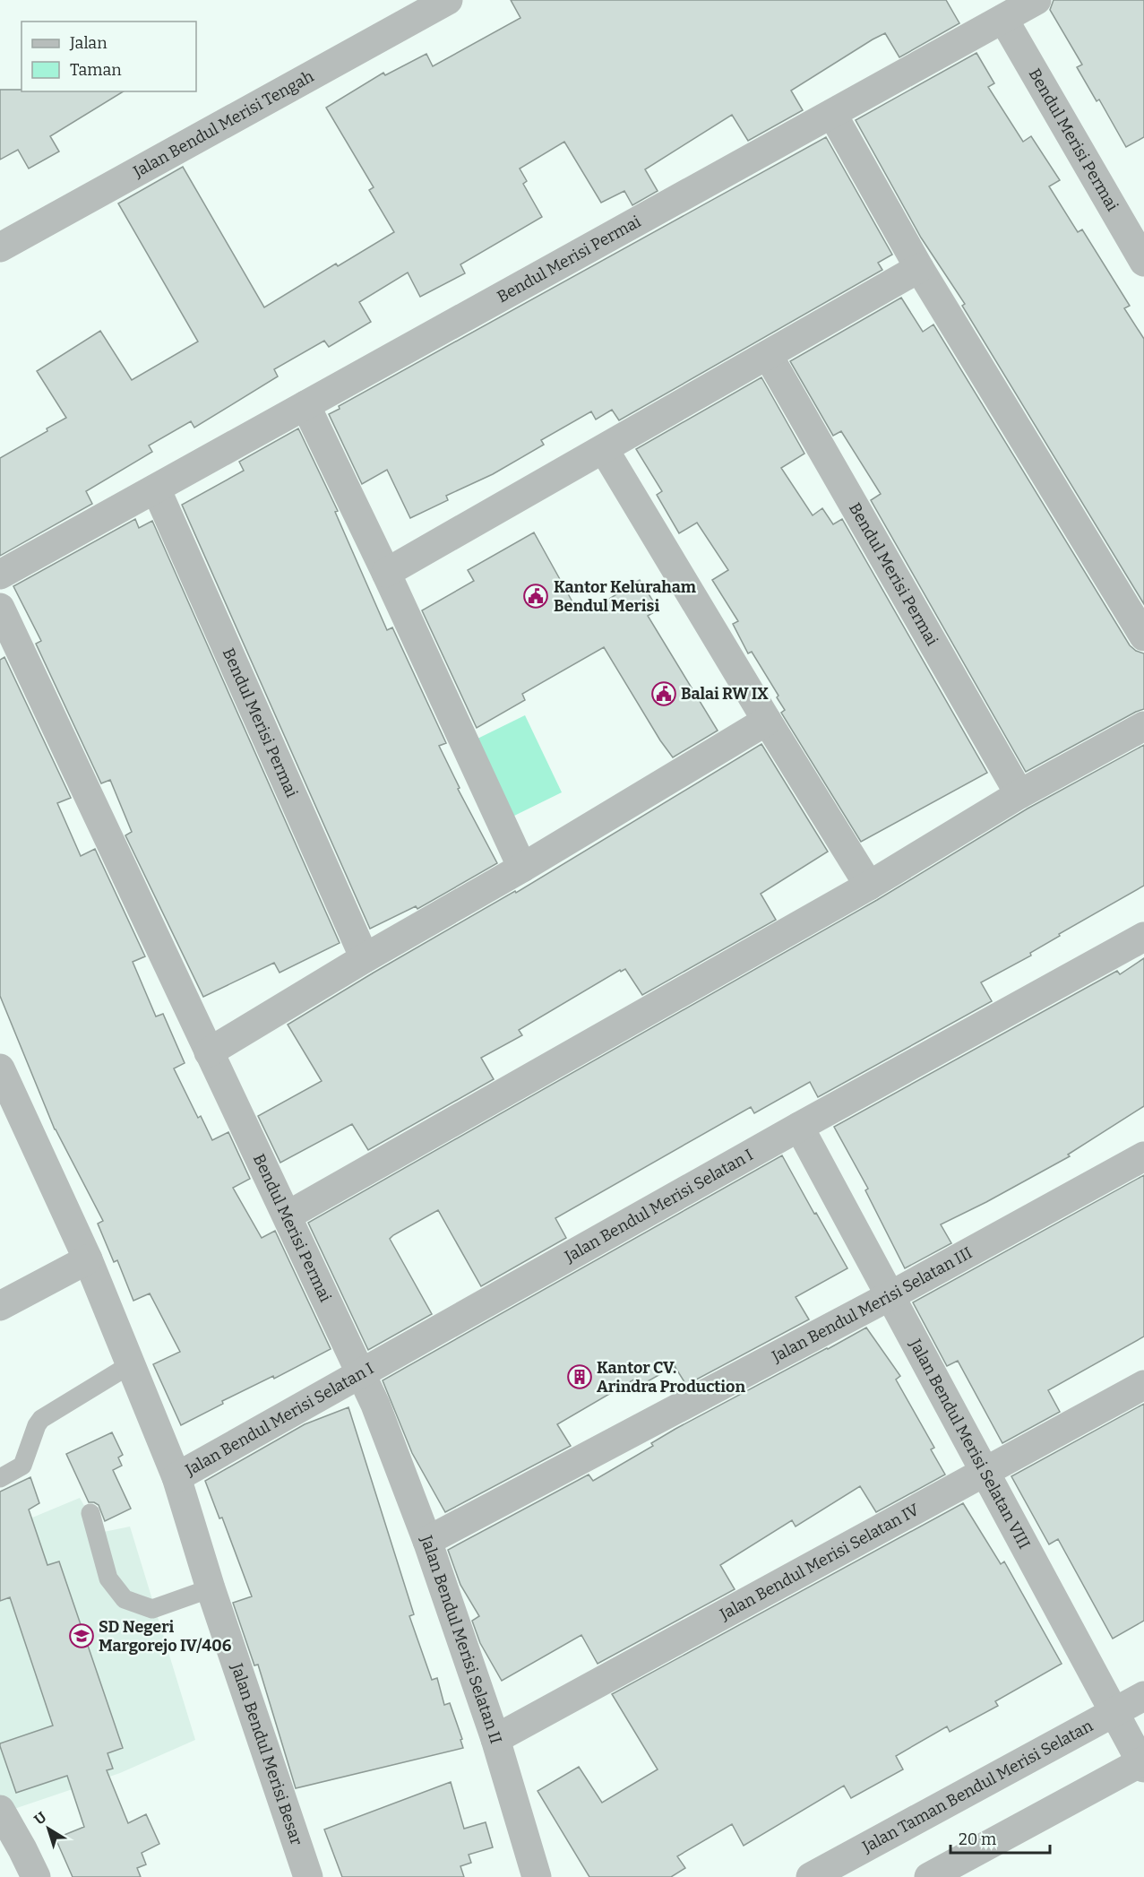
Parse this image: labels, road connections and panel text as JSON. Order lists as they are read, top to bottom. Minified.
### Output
{"streets":{"street":["Jalan Bendul Merisi Tengah","Bendul Merisi Permai","Jalan Bendul Merisi Selatan I","Jalan Bendul Merisi Selatan III","Jalan Bendul Merisi Selatan VIII","Jalan Bendul Merisi Selatan IV","Jalan Bendul Merisi Selatan II","Jalan Bendul Merisi Besar","Jalan Taman Bendul Merisi Selatan"]},"crossings":[["Bendul Merisi Permai","Jalan Bendul Merisi Selatan I"],["Bendul Merisi Permai","Jalan Bendul Merisi Selatan II"],["Jalan Bendul Merisi Selatan I","Jalan Bendul Merisi Selatan VIII"],["Jalan Bendul Merisi Selatan I","Jalan Bendul Merisi Besar"],["Jalan Bendul Merisi Selatan III","Jalan Bendul Merisi Selatan VIII"],["Jalan Bendul Merisi Selatan III","Jalan Bendul Merisi Selatan II"],["Jalan Bendul Merisi Selatan VIII","Jalan Bendul Merisi Selatan IV"],["Jalan Bendul Merisi Selatan VIII","Jalan Taman Bendul Merisi Selatan"],["Jalan Bendul Merisi Selatan IV","Jalan Bendul Merisi Selatan II"]],"places":{"public building":["Kantor Keluraham Bendul Merisi","Balai RW IX"],"building":["Kantor CV. Arindra Production"],"school or university":["SD Negeri Margorejo IV/406"]},"legend":["Jalan","Taman"],"scale_bar":"20 m","north":"top left"}
